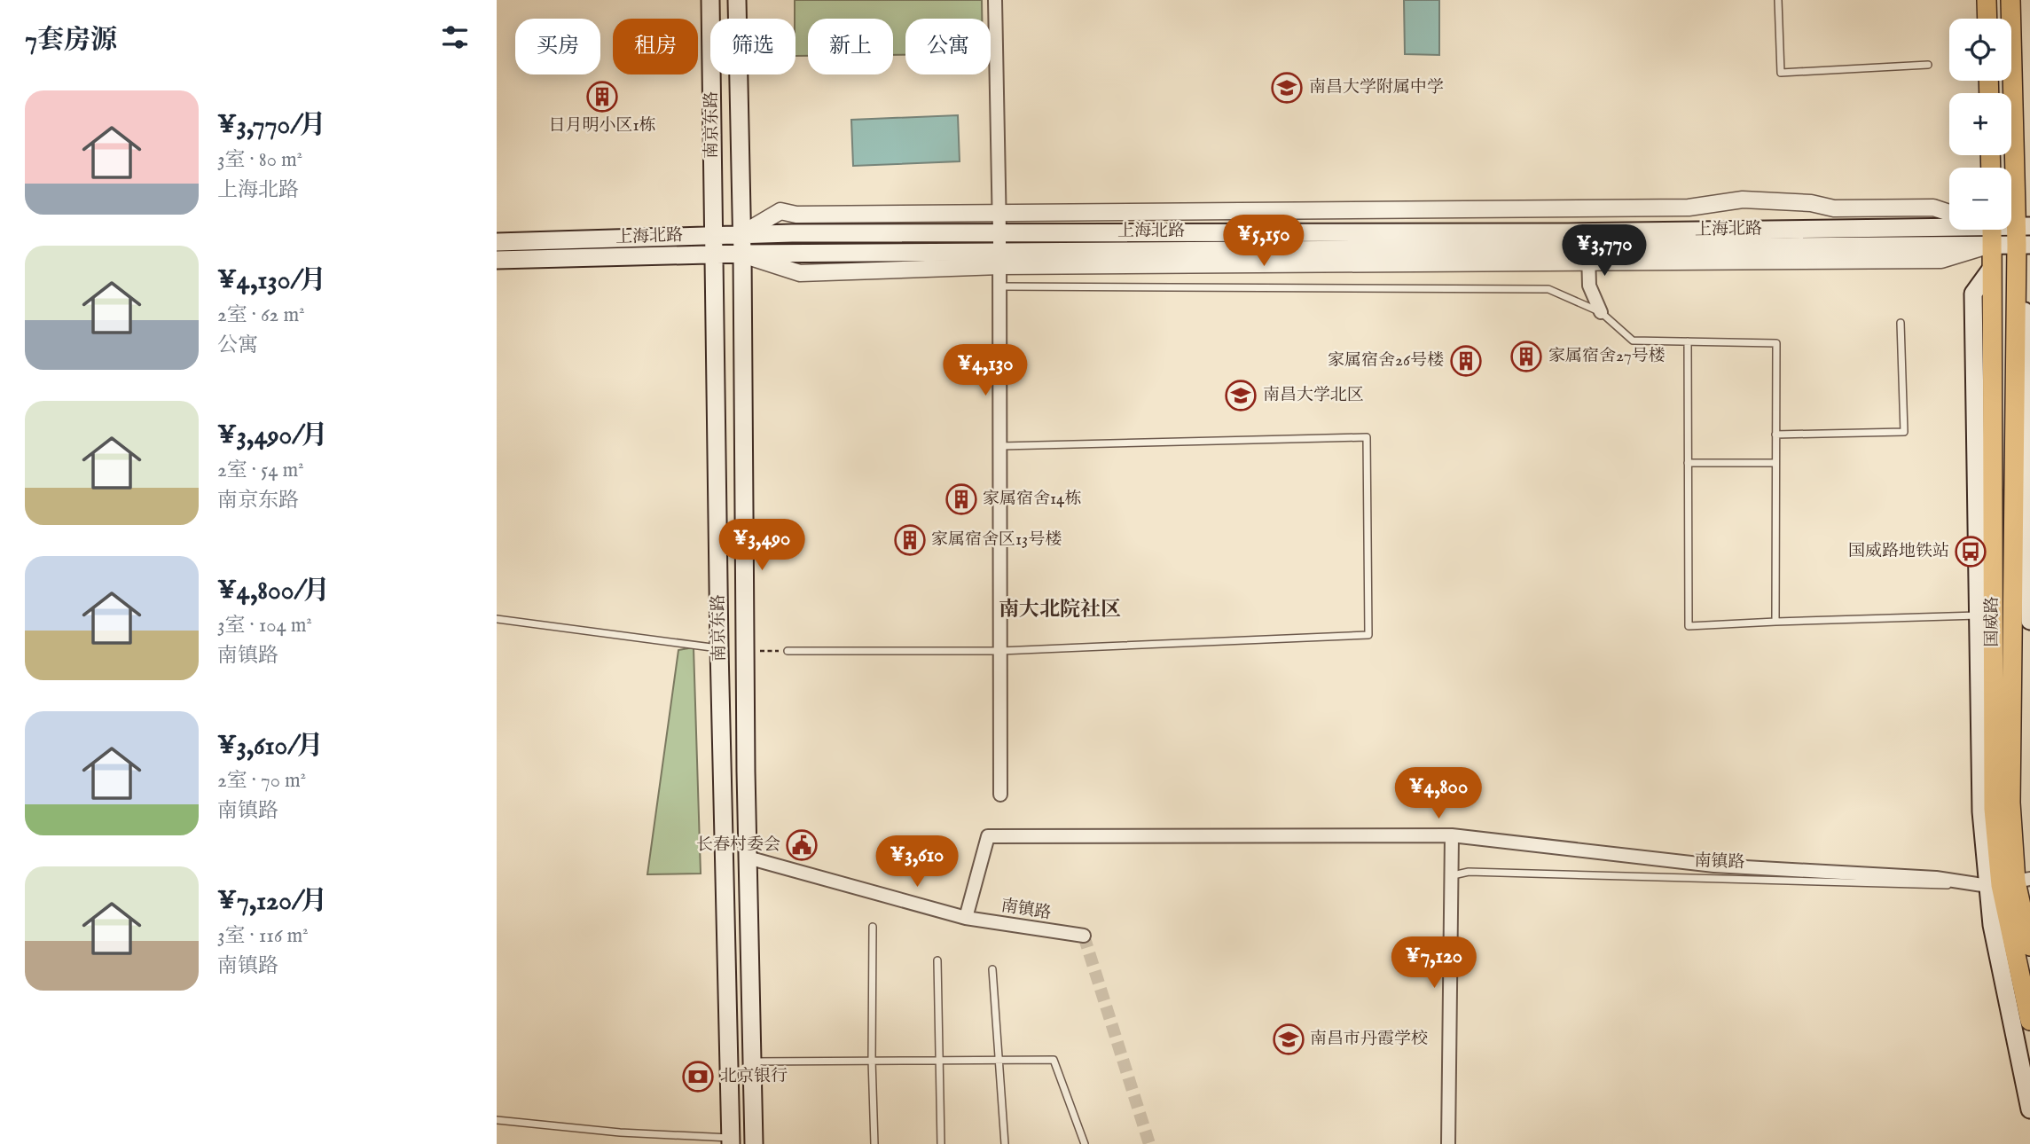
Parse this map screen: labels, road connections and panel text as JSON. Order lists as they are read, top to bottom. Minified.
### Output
{"streets":{"main road":["南京东路","上海北路","国威路"],"street":["南镇路"]},"crossings":[["南京东路","上海北路"],["南京东路","南镇路"],["上海北路","国威路"],["国威路","南镇路"]],"districts":["南大北院社区"],"places":{"school or university":["南昌大学附属中学","南昌大学北区","南昌市丹霞学校"],"building":["日月明小区1栋","家属宿舍27号楼","家属宿舍26号楼","家属宿舍14栋","家属宿舍区13号楼"],"bus stop":["国威路地铁站"],"public building":["长春村委会"],"bank":["北京银行"]},"page":{"heading":"7套房源","map_buttons":["+","−"],"chip":["买房","租房","筛选","新上","公寓"],"list":[{"name":"¥3,770/月","note":"3室 · 80 m² · 上海北路"},{"name":"¥4,130/月","note":"2室 · 62 m² · 公寓"},{"name":"¥3,490/月","note":"2室 · 54 m² · 南京东路"},{"name":"¥4,800/月","note":"3室 · 104 m² · 南镇路"},{"name":"¥3,610/月","note":"2室 · 70 m² · 南镇路"},{"name":"¥7,120/月","note":"3室 · 116 m² · 南镇路"}],"price":["¥5,150","¥3,770","¥4,130","¥3,490","¥4,800","¥3,610","¥7,120"]}}
